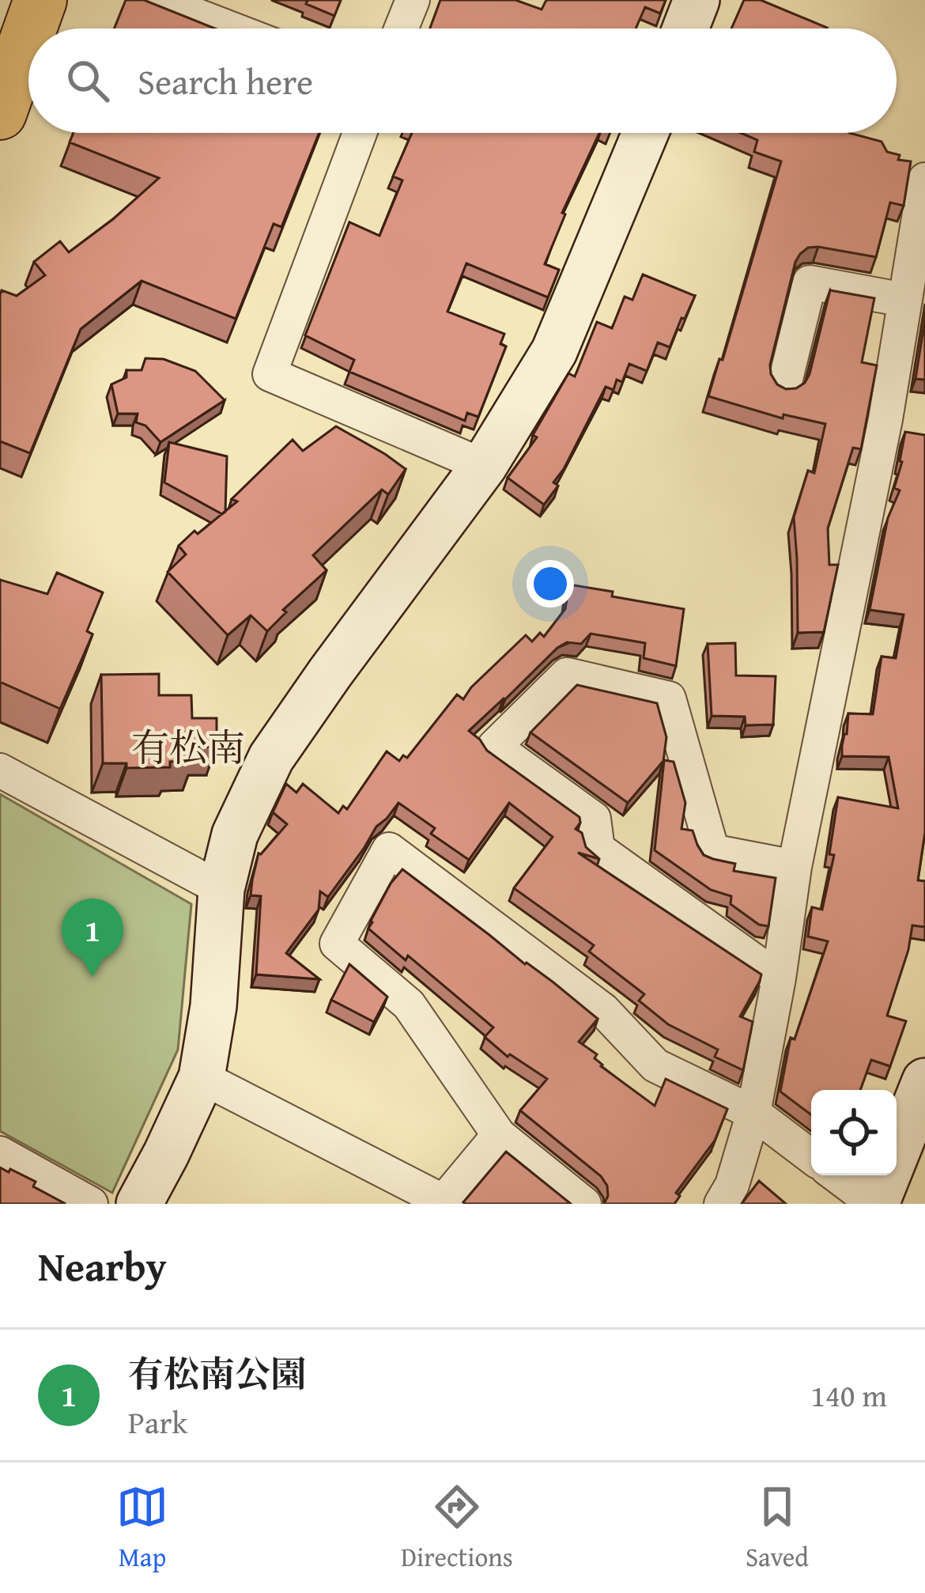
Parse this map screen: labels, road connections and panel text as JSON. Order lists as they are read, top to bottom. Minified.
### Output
{"districts":["有松南"],"page":{"search":"Search here","pins":"1","heading":"Nearby","list":[{"mark":"1","name":"有松南公園","note":"Park","value":"140 m"}],"nav":["Map","Directions","Saved"]}}
